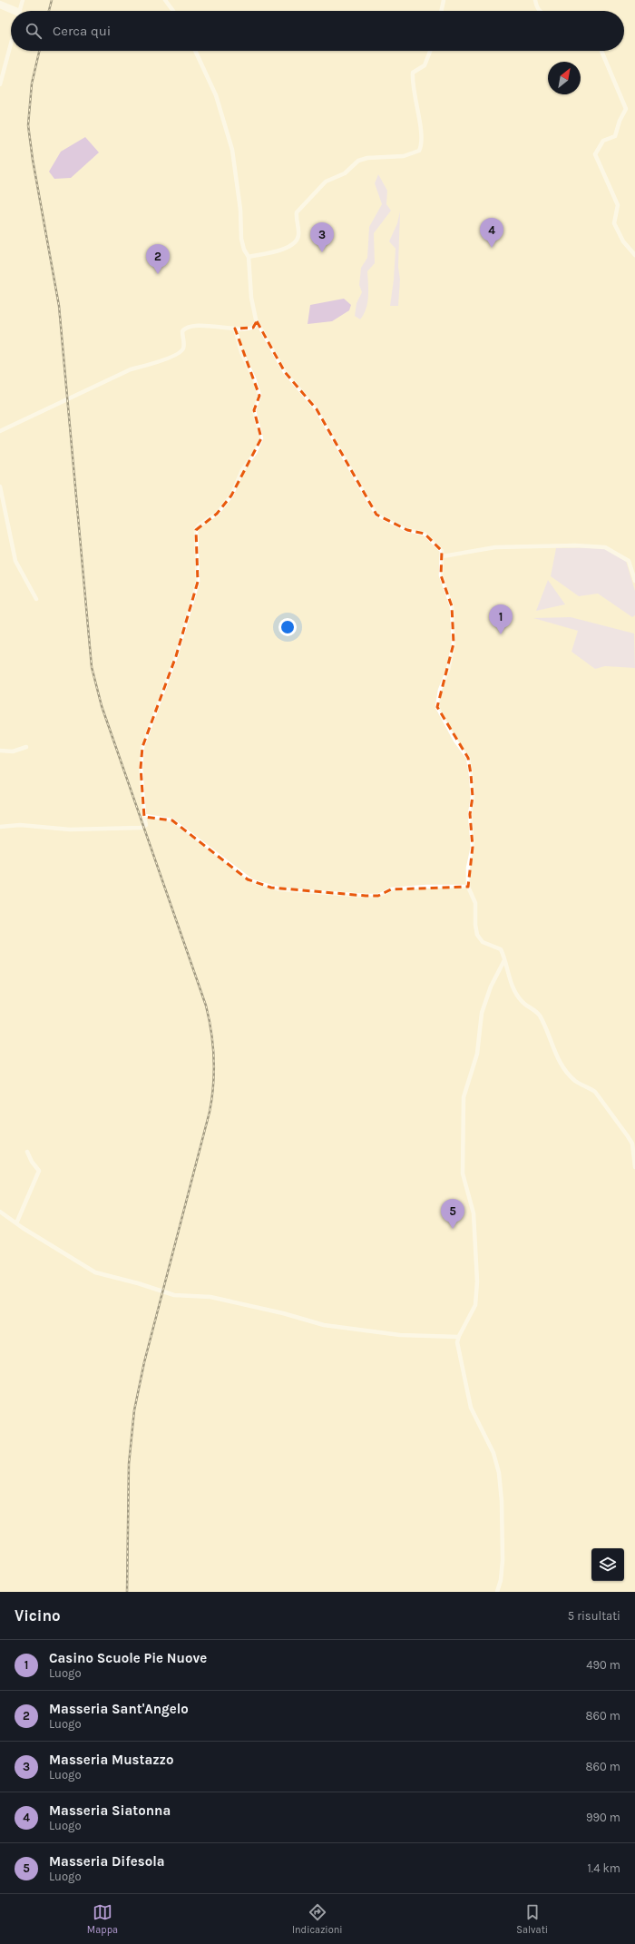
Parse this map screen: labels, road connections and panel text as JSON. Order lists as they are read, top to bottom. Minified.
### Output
{"north":"top right","page":{"search":"Cerca qui","pins":["4","3","2","1","5"],"heading":["Vicino","5 risultati"],"list":[{"mark":"1","name":"Casino Scuole Pie Nuove","note":"Luogo","value":"490 m"},{"mark":"2","name":"Masseria Sant'Angelo","note":"Luogo","value":"860 m"},{"mark":"3","name":"Masseria Mustazzo","note":"Luogo","value":"860 m"},{"mark":"4","name":"Masseria Siatonna","note":"Luogo","value":"990 m"},{"mark":"5","name":"Masseria Difesola","note":"Luogo","value":"1.4 km"}],"nav":["Mappa","Indicazioni","Salvati"]}}
